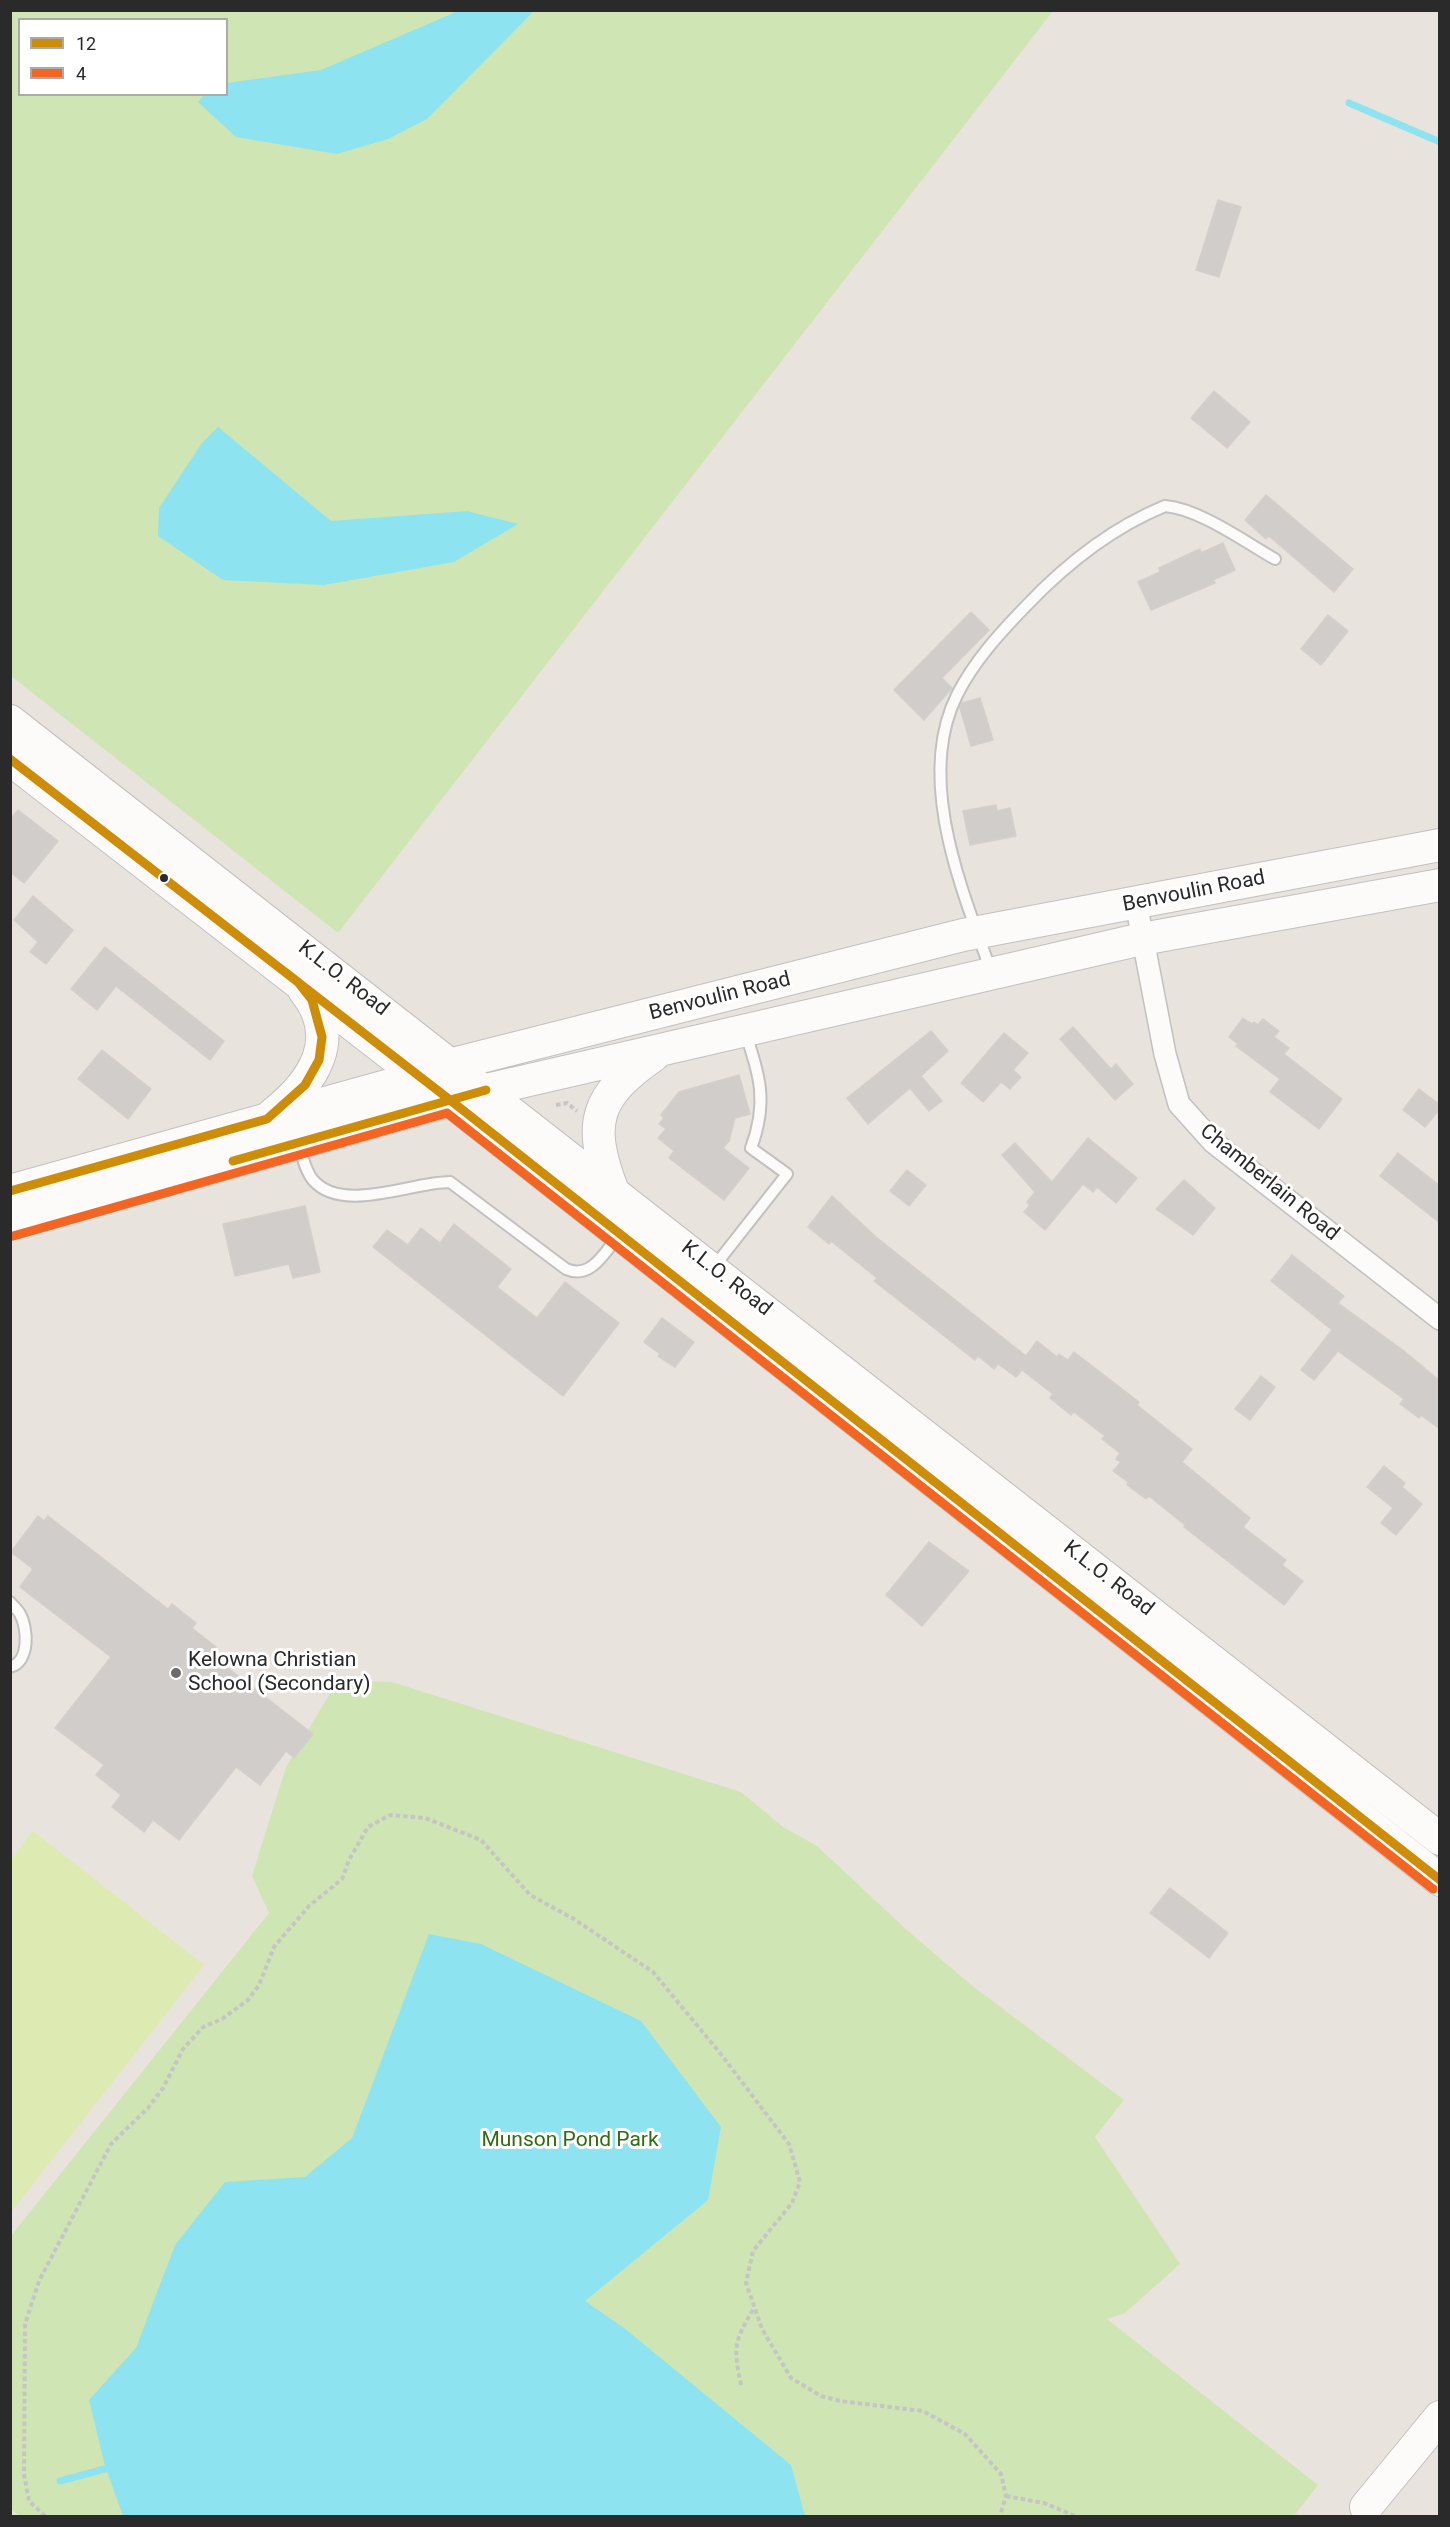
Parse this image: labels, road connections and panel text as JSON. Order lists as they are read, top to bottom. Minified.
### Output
{"streets":{"main road":["Benvoulin Road","K.L.O. Road"],"street":["Chamberlain Road"]},"crossings":[["Benvoulin Road","K.L.O. Road"],["Benvoulin Road","Chamberlain Road"]],"parks":["Munson Pond Park"],"places":["Kelowna Christian School (Secondary)"],"lines":["transit line 12","transit line 4"],"legend":["12","4"]}
